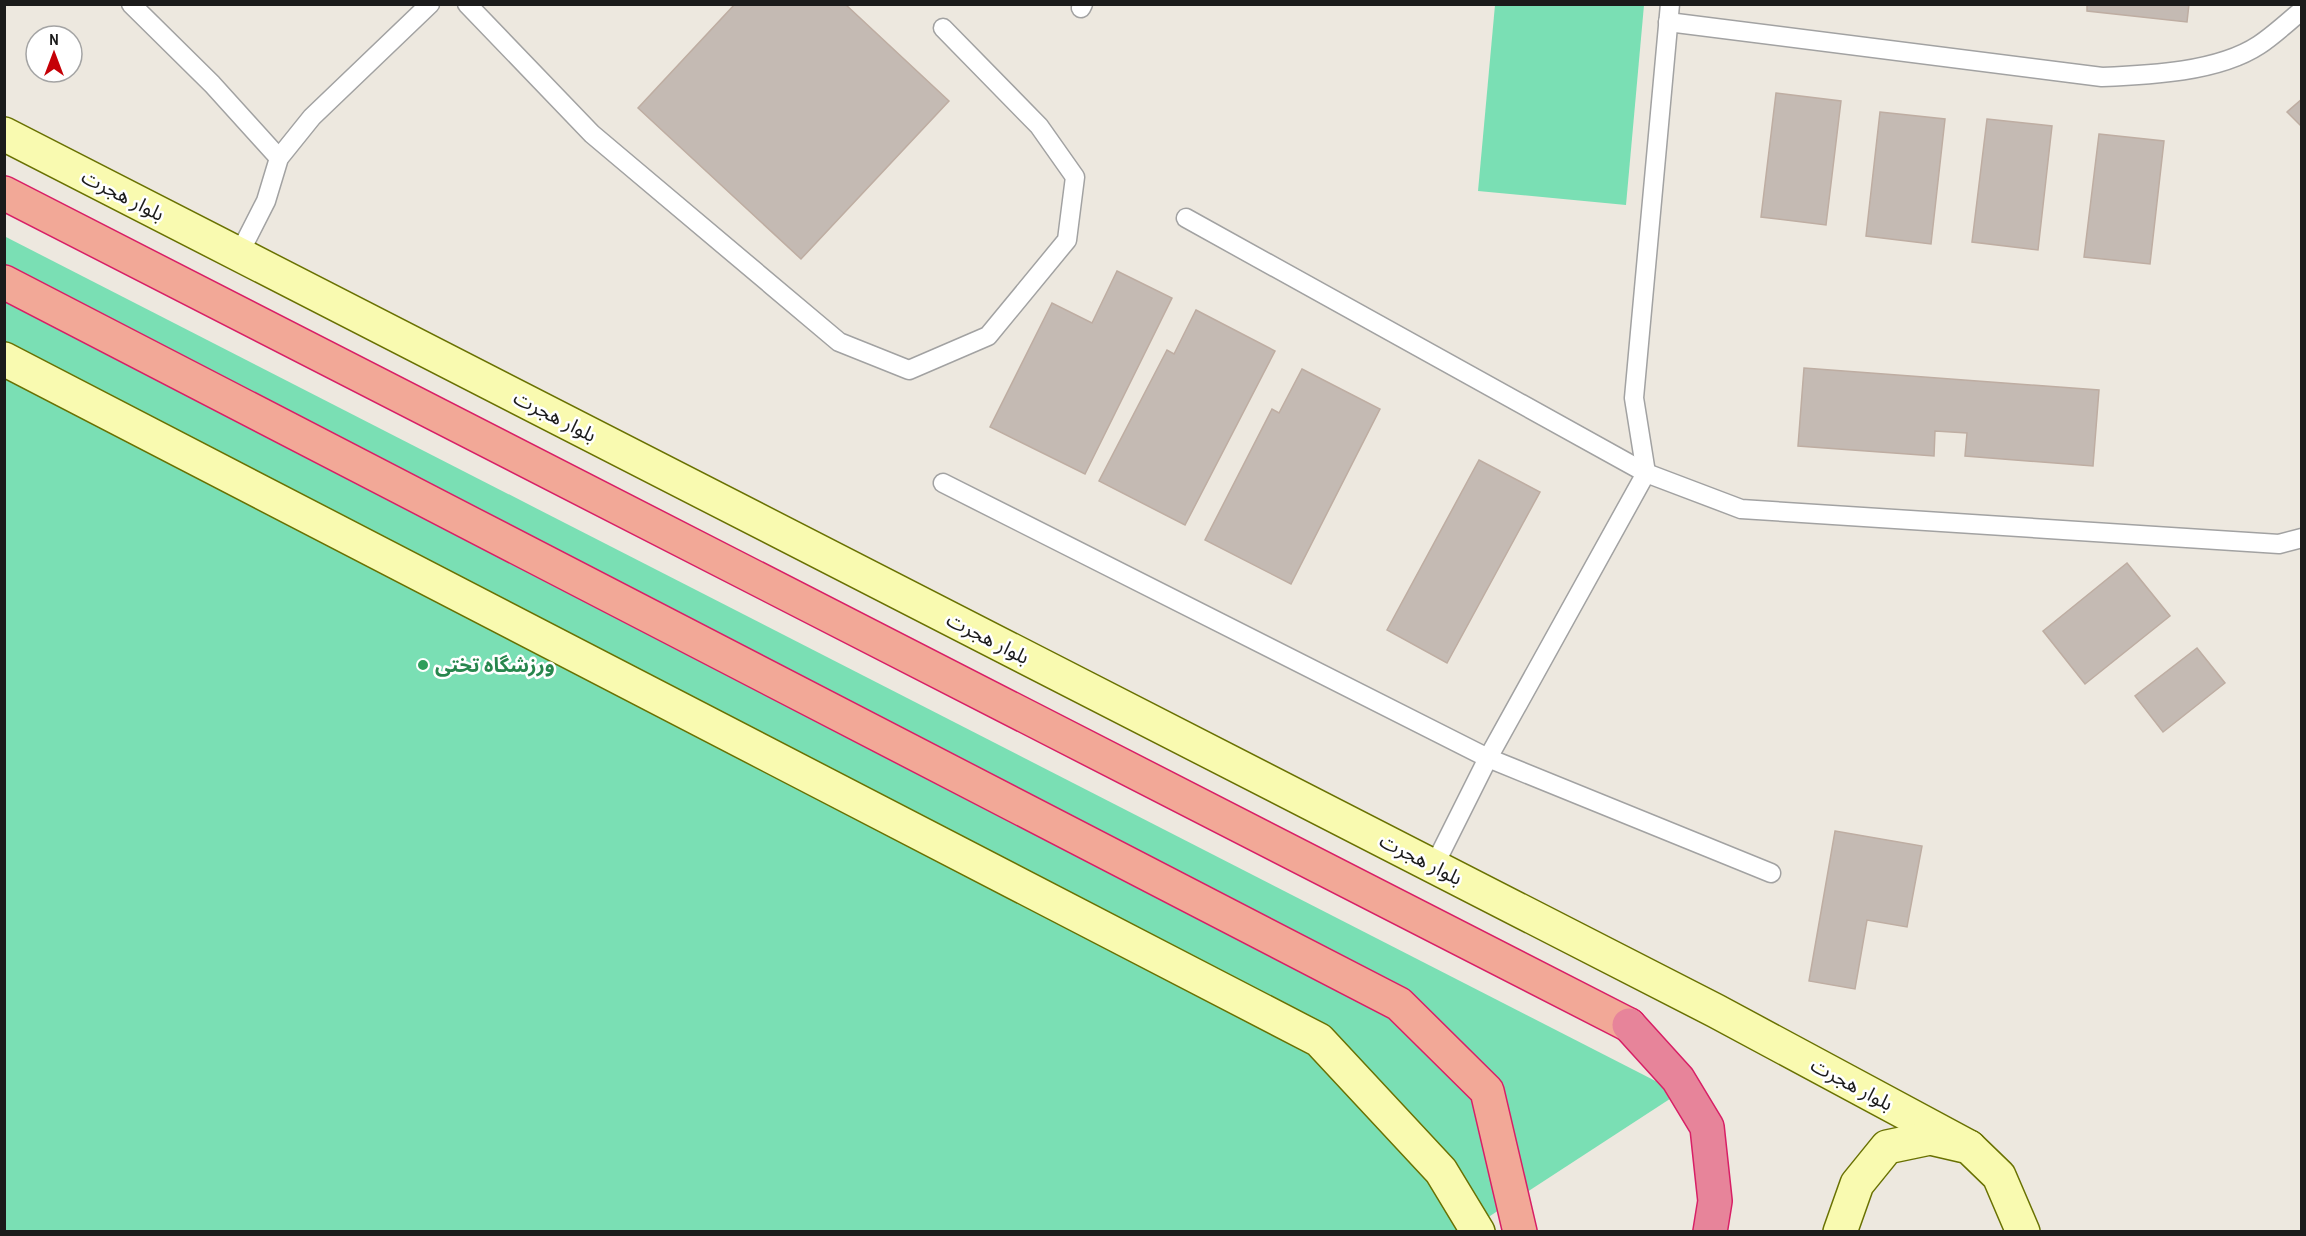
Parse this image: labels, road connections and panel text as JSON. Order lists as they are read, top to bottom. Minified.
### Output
{"streets":{"main road":["بلوار هجرت"]},"places":["ورزشگاه تختی"],"north":"top"}
